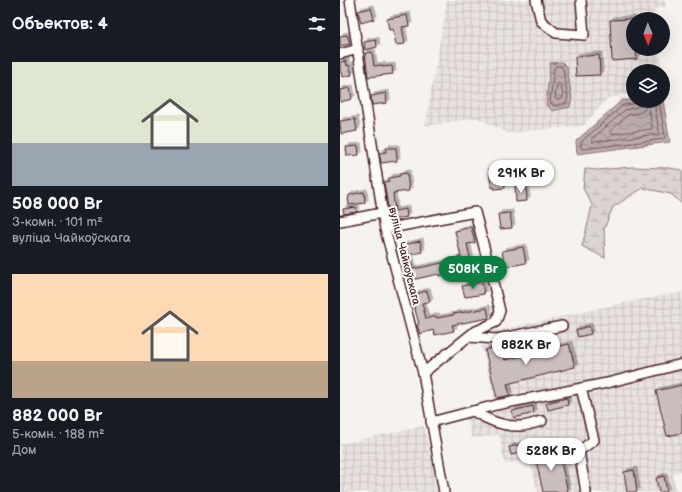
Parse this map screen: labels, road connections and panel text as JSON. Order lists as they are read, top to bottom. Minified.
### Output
{"streets":{"street":["вуліца Чайкоўскага"]},"north":"bottom","page":{"heading":"Объектов: 4","list":[{"name":"508 000 Br","note":"3-комн. · 101 m² · вуліца Чайкоўскага"},{"name":"882 000 Br","note":"5-комн. · 188 m² · Дом"}],"price":["291K Br","508K Br","882K Br","528K Br"]}}
